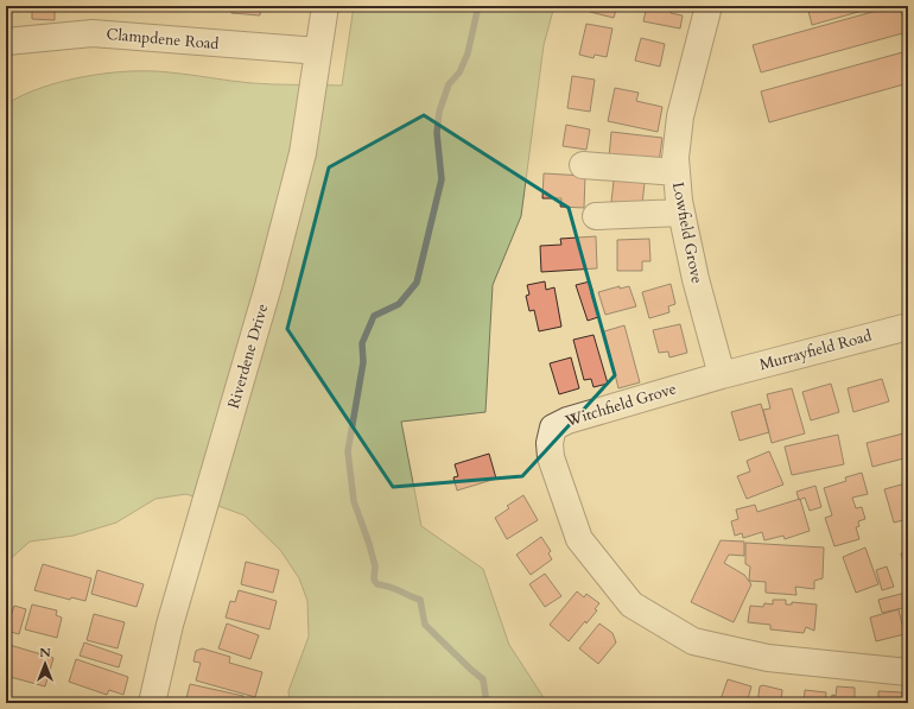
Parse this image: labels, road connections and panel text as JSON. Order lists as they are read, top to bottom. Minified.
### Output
{"streets":{"street":["Clampdene Road","Lowfield Grove","Murrayfield Road","Riverdene Drive","Witchfield Grove"]},"crossings":[["Clampdene Road","Riverdene Drive"],["Lowfield Grove","Murrayfield Road"],["Lowfield Grove","Witchfield Grove"],["Murrayfield Road","Witchfield Grove"]],"north":"top"}
